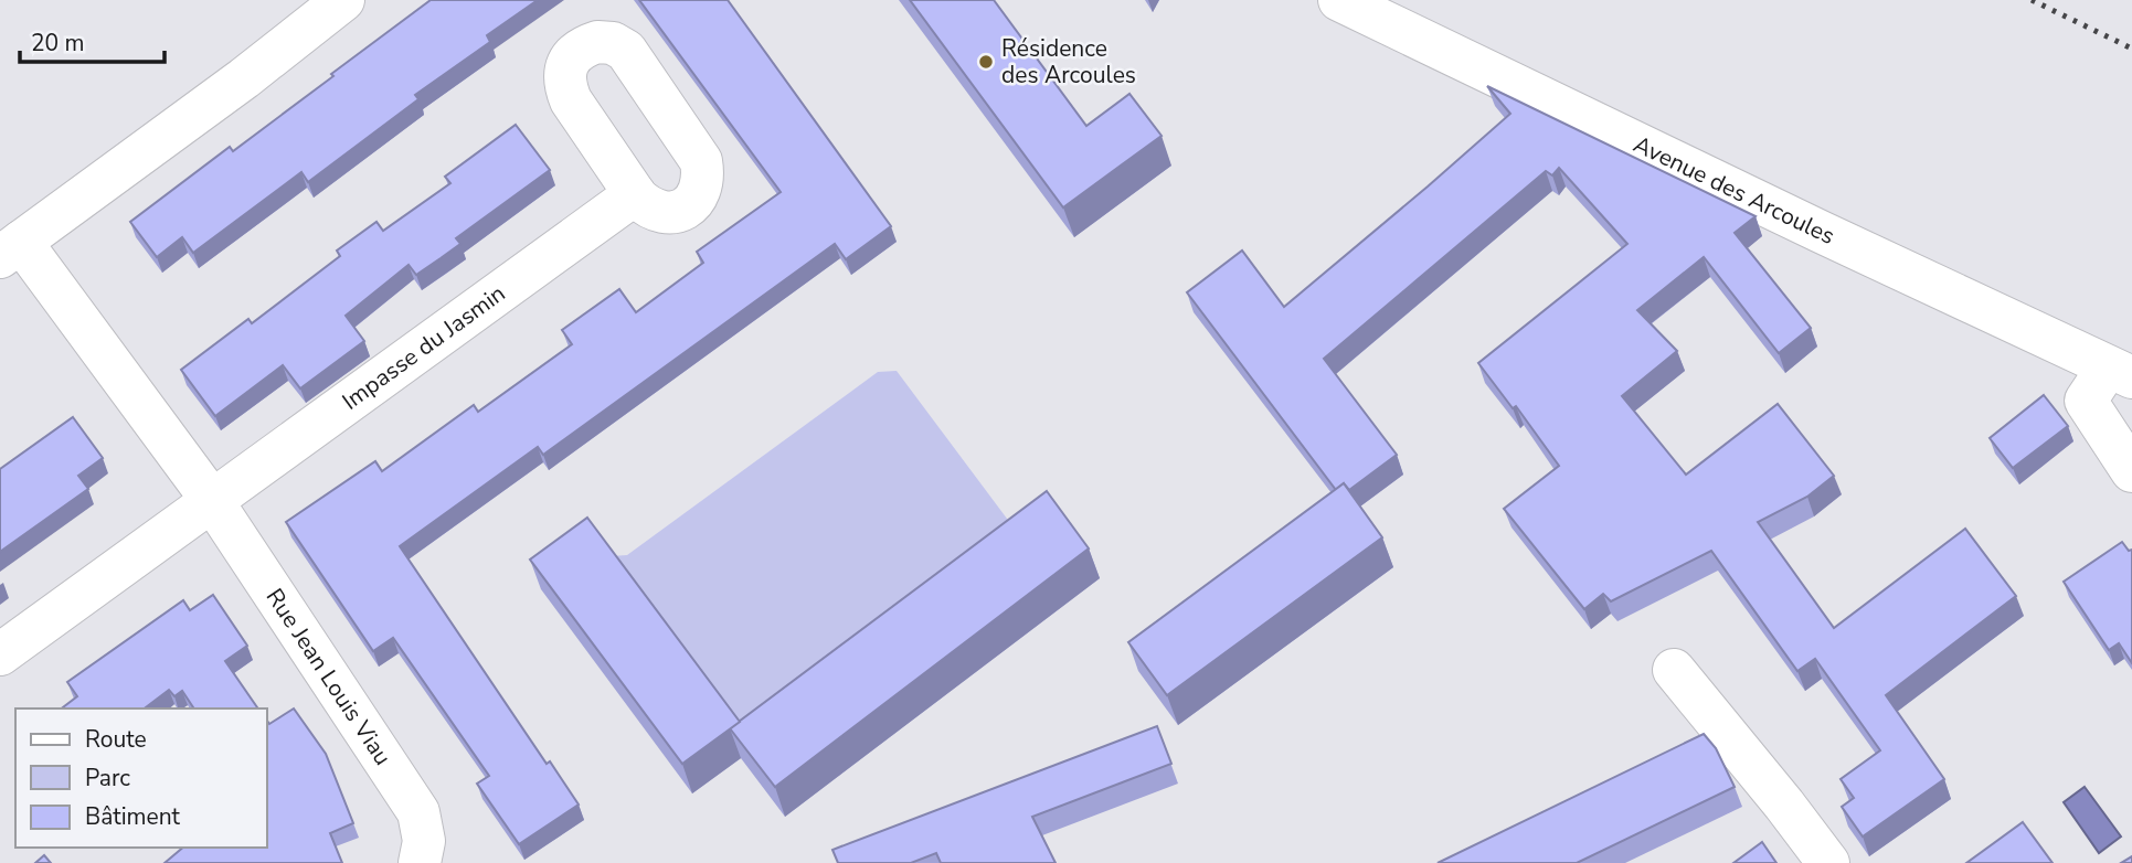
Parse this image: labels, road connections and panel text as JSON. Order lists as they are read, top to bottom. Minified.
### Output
{"streets":{"street":["Avenue des Arcoules","Impasse du Jasmin","Rue Jean Louis Viau"]},"crossings":[["Impasse du Jasmin","Rue Jean Louis Viau"]],"places":["Résidence des Arcoules"],"legend":["Route","Parc","Bâtiment"],"scale_bar":"20 m"}
